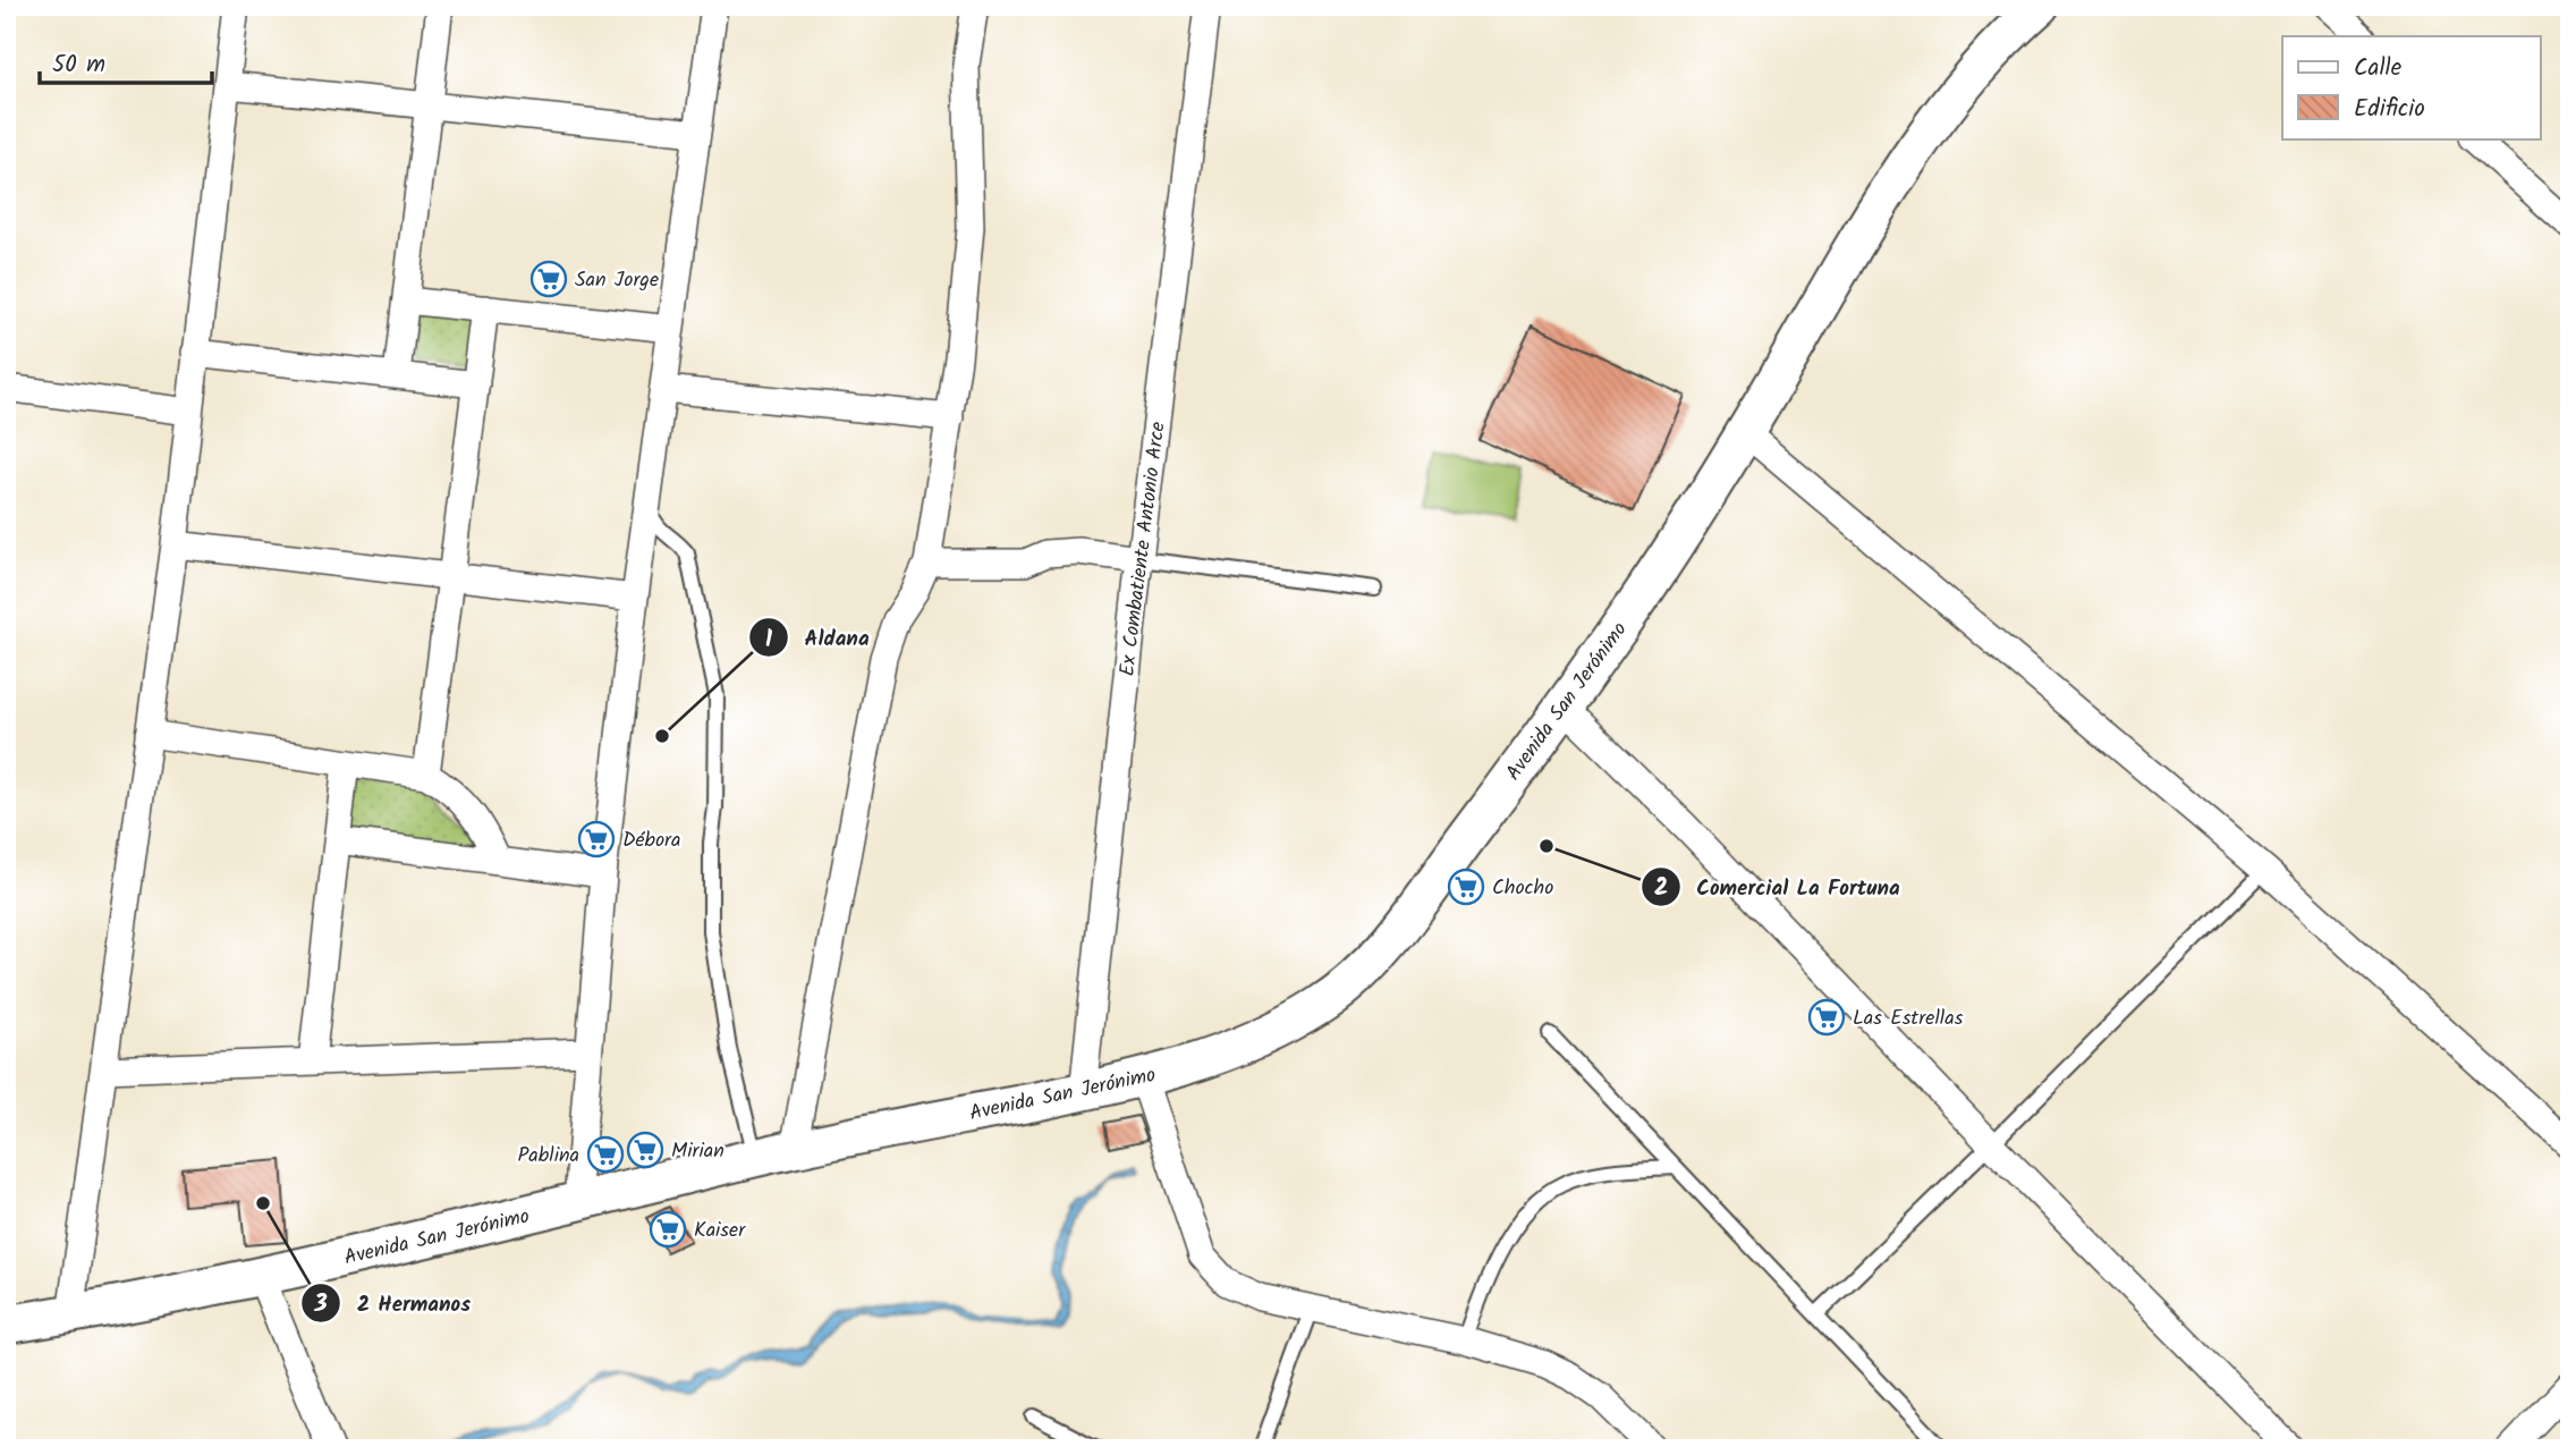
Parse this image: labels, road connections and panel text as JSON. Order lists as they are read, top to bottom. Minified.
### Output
{"streets":{"street":["Ex Combatiente Antonio Arce","Avenida San Jerónimo"]},"crossings":[["Ex Combatiente Antonio Arce","Avenida San Jerónimo"]],"places":{"supermarket":["San Jorge","Débora","Chocho","Las Estrellas","Mirian","Pablina","Kaiser"],"other":["Aldana","Comercial La Fortuna","2 Hermanos"]},"legend":["Calle","Edificio"],"scale_bar":"50 m"}
